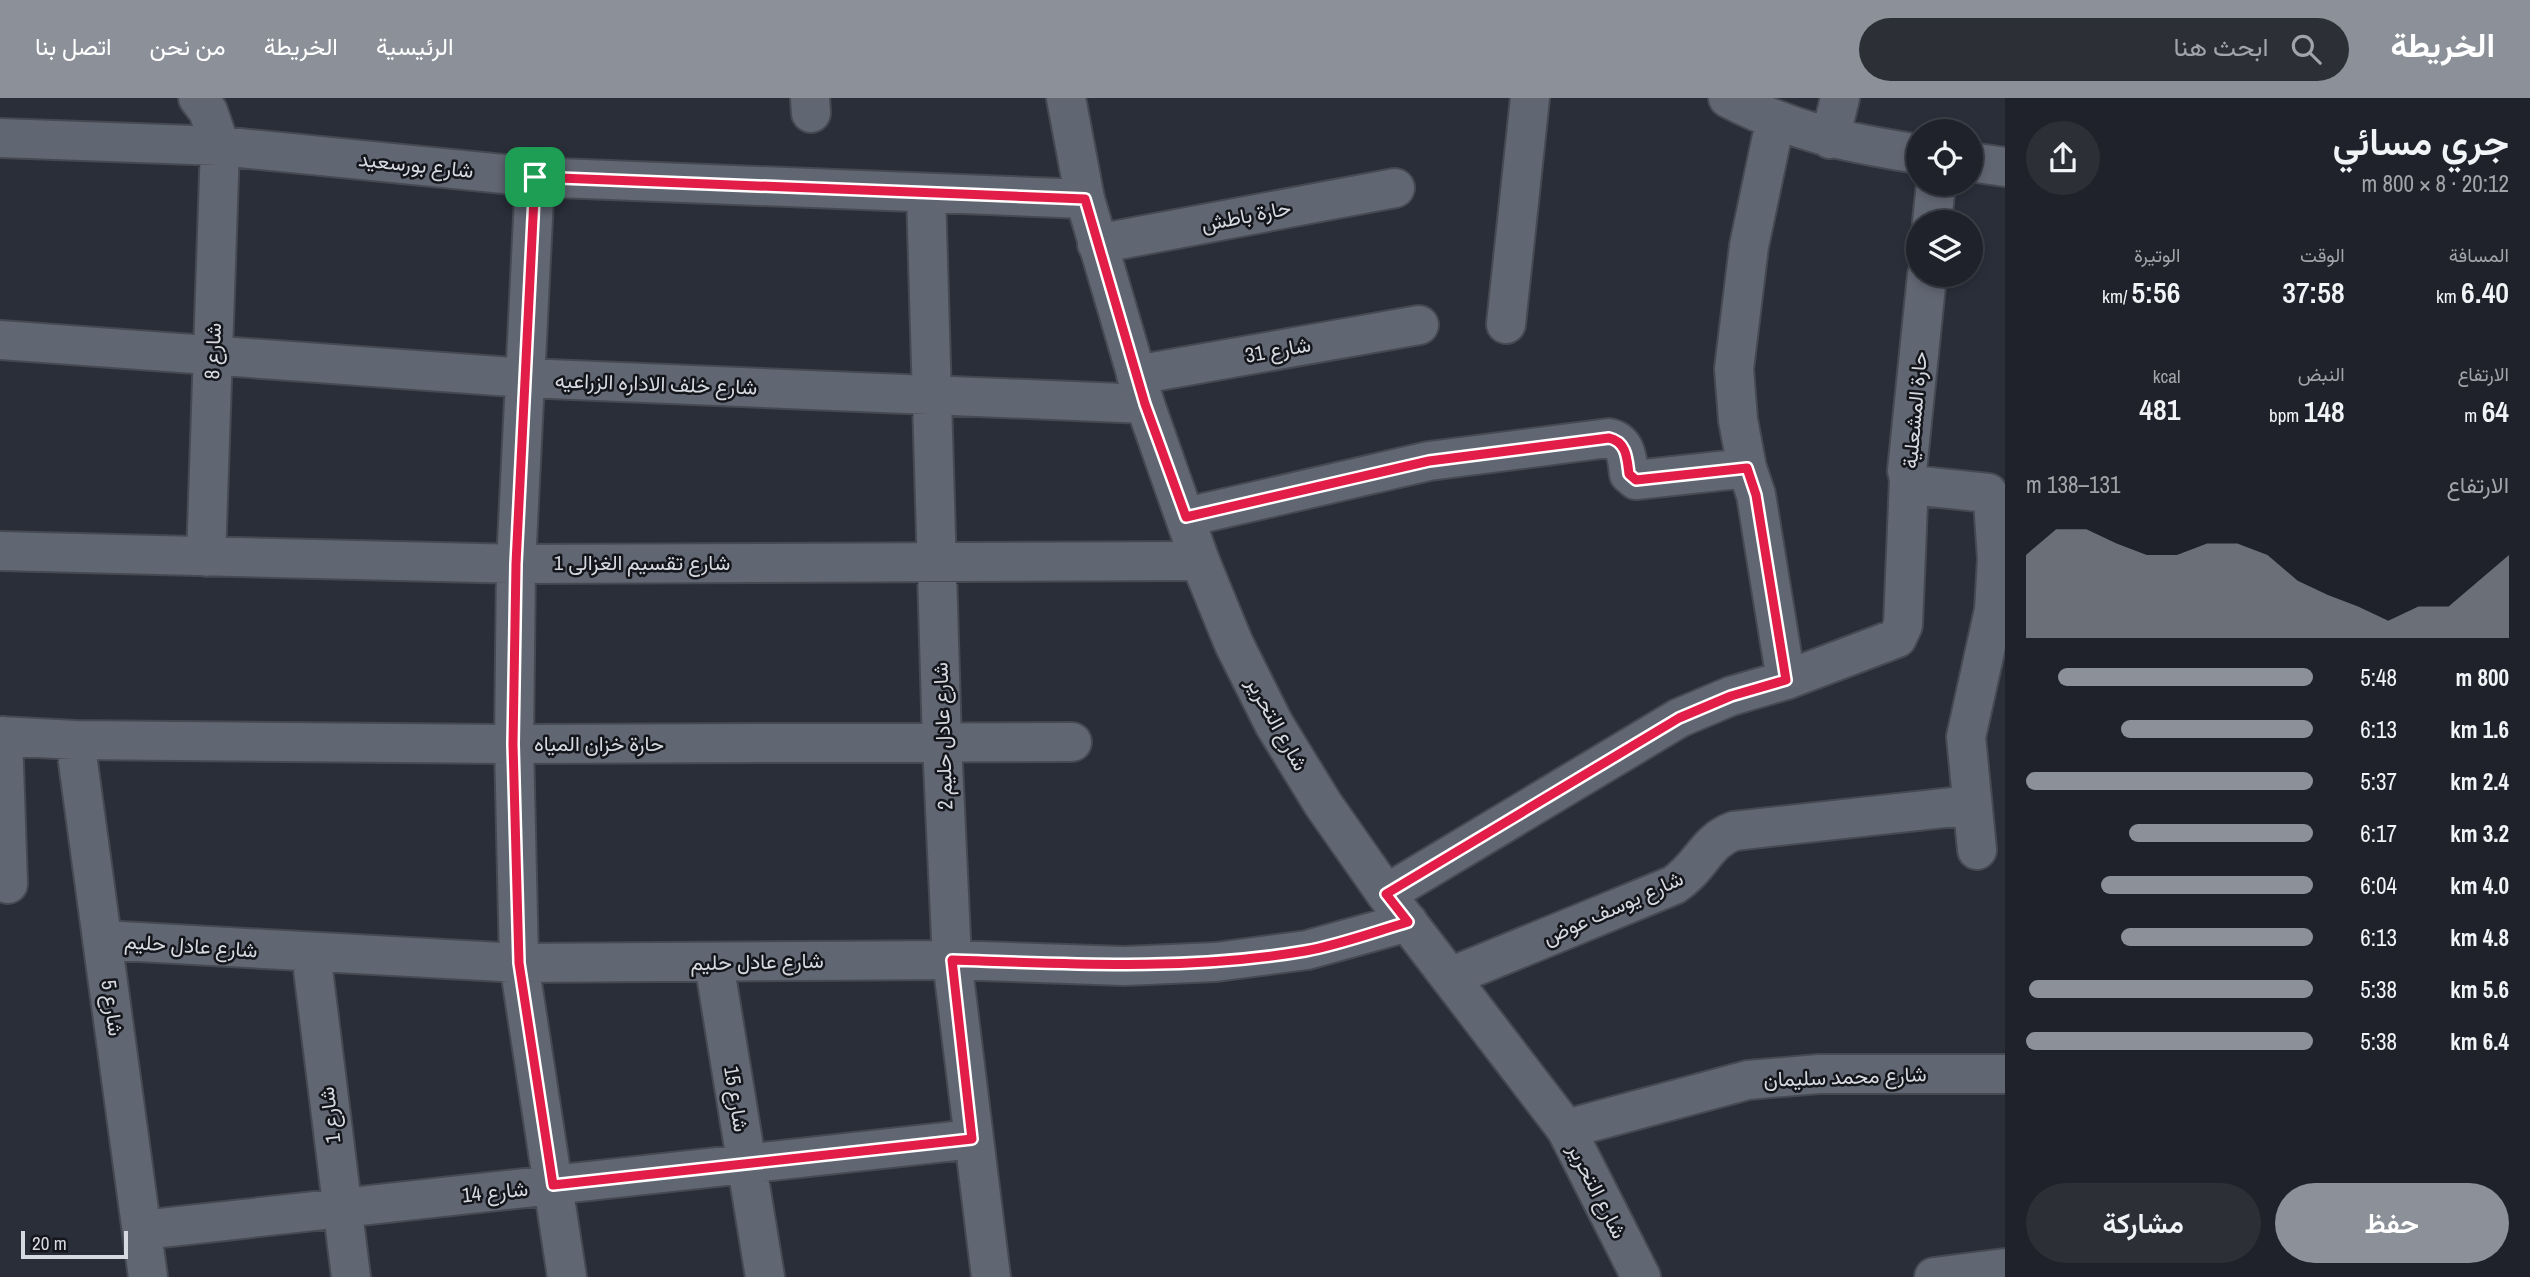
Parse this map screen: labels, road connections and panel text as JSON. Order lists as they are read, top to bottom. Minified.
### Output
{"streets":{"street":["شارع بورسعيد","حارة باطش","شارع 31","شارع 8","شارع خلف الاداره الزراعيه","حارة المشعلية","شارع تقسيم الغزالى 1","شارع التحرير","شارع عادل حليم 2","حارة خزان المياه","شارع يوسف عوض","شارع عادل حليم","شارع 5","شارع محمد سليمان","شارع 15","شارع 1","شارع 14"]},"crossings":[["شارع بورسعيد","شارع 8"],["شارع بورسعيد","شارع التحرير"],["شارع بورسعيد","شارع عادل حليم 2"],["حارة باطش","شارع التحرير"],["شارع 31","شارع خلف الاداره الزراعيه"],["شارع 31","شارع التحرير"],["شارع 8","شارع خلف الاداره الزراعيه"],["شارع 8","شارع تقسيم الغزالى 1"],["شارع خلف الاداره الزراعيه","شارع التحرير"],["شارع خلف الاداره الزراعيه","شارع عادل حليم 2"],["حارة المشعلية","شارع يوسف عوض"],["حارة المشعلية","شارع عادل حليم"],["شارع تقسيم الغزالى 1","شارع التحرير"],["شارع تقسيم الغزالى 1","شارع عادل حليم 2"],["شارع التحرير","شارع يوسف عوض"],["شارع التحرير","شارع عادل حليم"],["شارع التحرير","شارع محمد سليمان"],["شارع عادل حليم 2","حارة خزان المياه"],["شارع عادل حليم 2","شارع عادل حليم"],["شارع عادل حليم 2","شارع 14"],["حارة خزان المياه","شارع 5"],["شارع عادل حليم","شارع 5"],["شارع عادل حليم","شارع 15"],["شارع عادل حليم","شارع 1"],["شارع 5","شارع 14"],["شارع 15","شارع 14"],["شارع 1","شارع 14"]],"scale_bar":"20 m","page":{"header":"الخريطة","search":"ابحث هنا","nav":["الرئيسية","الخريطة","من نحن","اتصل بنا"],"heading":["جري مسائي","20:12 · 8 × 800 m"],"stats":[["المسافة","6.40 km"],["الوقت","37:58"],["الوتيرة","5:56 /km"],["الارتفاع","64 m"],["النبض","148 bpm"],["kcal","481"]],"chart":["الارتفاع","131–138 m"],"list":[{"name":"800 m","note":"5:48"},{"name":"1.6 km","note":"6:13"},{"name":"2.4 km","note":"5:37"},{"name":"3.2 km","note":"6:17"},{"name":"4.0 km","note":"6:04"},{"name":"4.8 km","note":"6:13"},{"name":"5.6 km","note":"5:38"},{"name":"6.4 km","note":"5:38"}],"buttons":["حفظ","مشاركة"],"scale":"20 m"}}
